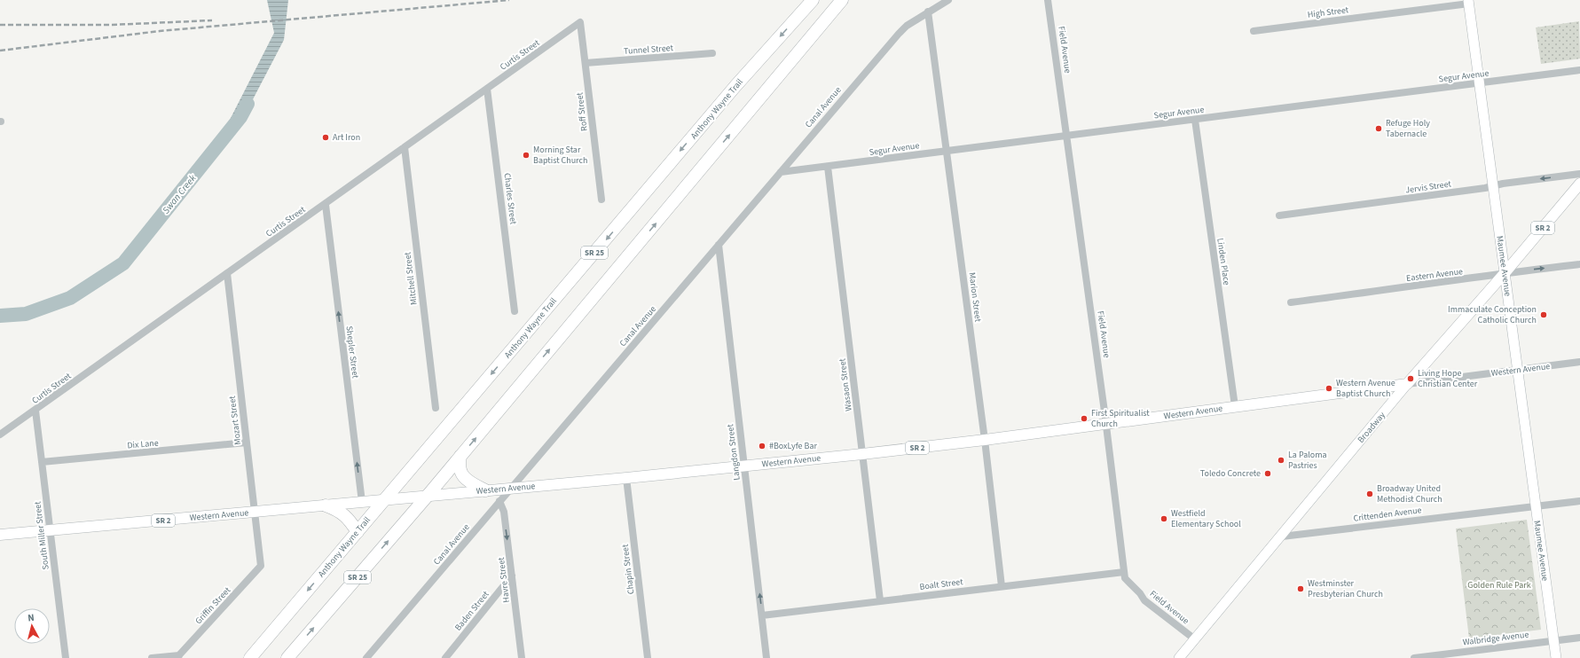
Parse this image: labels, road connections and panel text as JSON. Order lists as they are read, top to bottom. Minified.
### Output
{"streets":{"highway":["Anthony Wayne Trail","SR 25"],"main road":["SR 2","Western Avenue","Broadway"],"street":["High Street","Tunnel Street","Field Avenue","Curtis Street","Segur Avenue","Canal Avenue","Roff Street","Jervis Street","Charles Street","Linden Place","Maumee Avenue","Eastern Avenue","Mitchell Street","Marion Street","Shepler Street","Wasaon Street","Mozart Street","Dix Lane","Langdon Street","Crittenden Avenue","South Miller Street","Chapin Street","Havre Street","Boalt Street","Griffin Street","Baden Street","Walbridge Avenue"]},"crossings":[["High Street","Maumee Avenue"],["Tunnel Street","Roff Street"],["Field Avenue","Segur Avenue"],["Field Avenue","Western Avenue"],["Field Avenue","Broadway"],["Field Avenue","Boalt Street"],["Curtis Street","Roff Street"],["Curtis Street","Charles Street"],["Curtis Street","Mitchell Street"],["Curtis Street","Shepler Street"],["Curtis Street","Mozart Street"],["Curtis Street","South Miller Street"],["Segur Avenue","Canal Avenue"],["Segur Avenue","Linden Place"],["Segur Avenue","Maumee Avenue"],["Segur Avenue","Marion Street"],["Segur Avenue","Wasaon Street"],["Canal Avenue","Marion Street"],["Canal Avenue","Western Avenue"],["Canal Avenue","Langdon Street"],["Canal Avenue","Havre Street"],["Anthony Wayne Trail","Western Avenue"],["Jervis Street","Maumee Avenue"],["SR 25","Western Avenue"],["Linden Place","Western Avenue"],["Maumee Avenue","Eastern Avenue"],["Maumee Avenue","Western Avenue"],["Maumee Avenue","Broadway"],["Maumee Avenue","Crittenden Avenue"],["Maumee Avenue","Walbridge Avenue"],["Eastern Avenue","Broadway"],["Marion Street","Western Avenue"],["Marion Street","Boalt Street"],["Shepler Street","Western Avenue"],["Western Avenue","Wasaon Street"],["Western Avenue","Mozart Street"],["Western Avenue","Broadway"],["Western Avenue","Langdon Street"],["Western Avenue","South Miller Street"],["Western Avenue","Chapin Street"],["Wasaon Street","Boalt Street"],["Mozart Street","Dix Lane"],["Mozart Street","Griffin Street"],["Broadway","Crittenden Avenue"],["Dix Lane","South Miller Street"],["Langdon Street","Boalt Street"],["Havre Street","Baden Street"]],"one_way":["Shepler Street","Langdon Street","Havre Street"],"water":["Swan Creek"],"parks":["Golden Rule Park"],"places":["Refuge Holy Tabernacle","Art Iron","Morning Star Baptist Church","Immaculate Conception Catholic Church","Living Hope Christian Center","Western Avenue Baptist Church","First Spiritualist Church","#BoxLyfe Bar","La Paloma Pastries","Toledo Concrete","Broadway United Methodist Church","Westfield Elementary School","Westminster Presbyterian Church"],"north":"top"}
